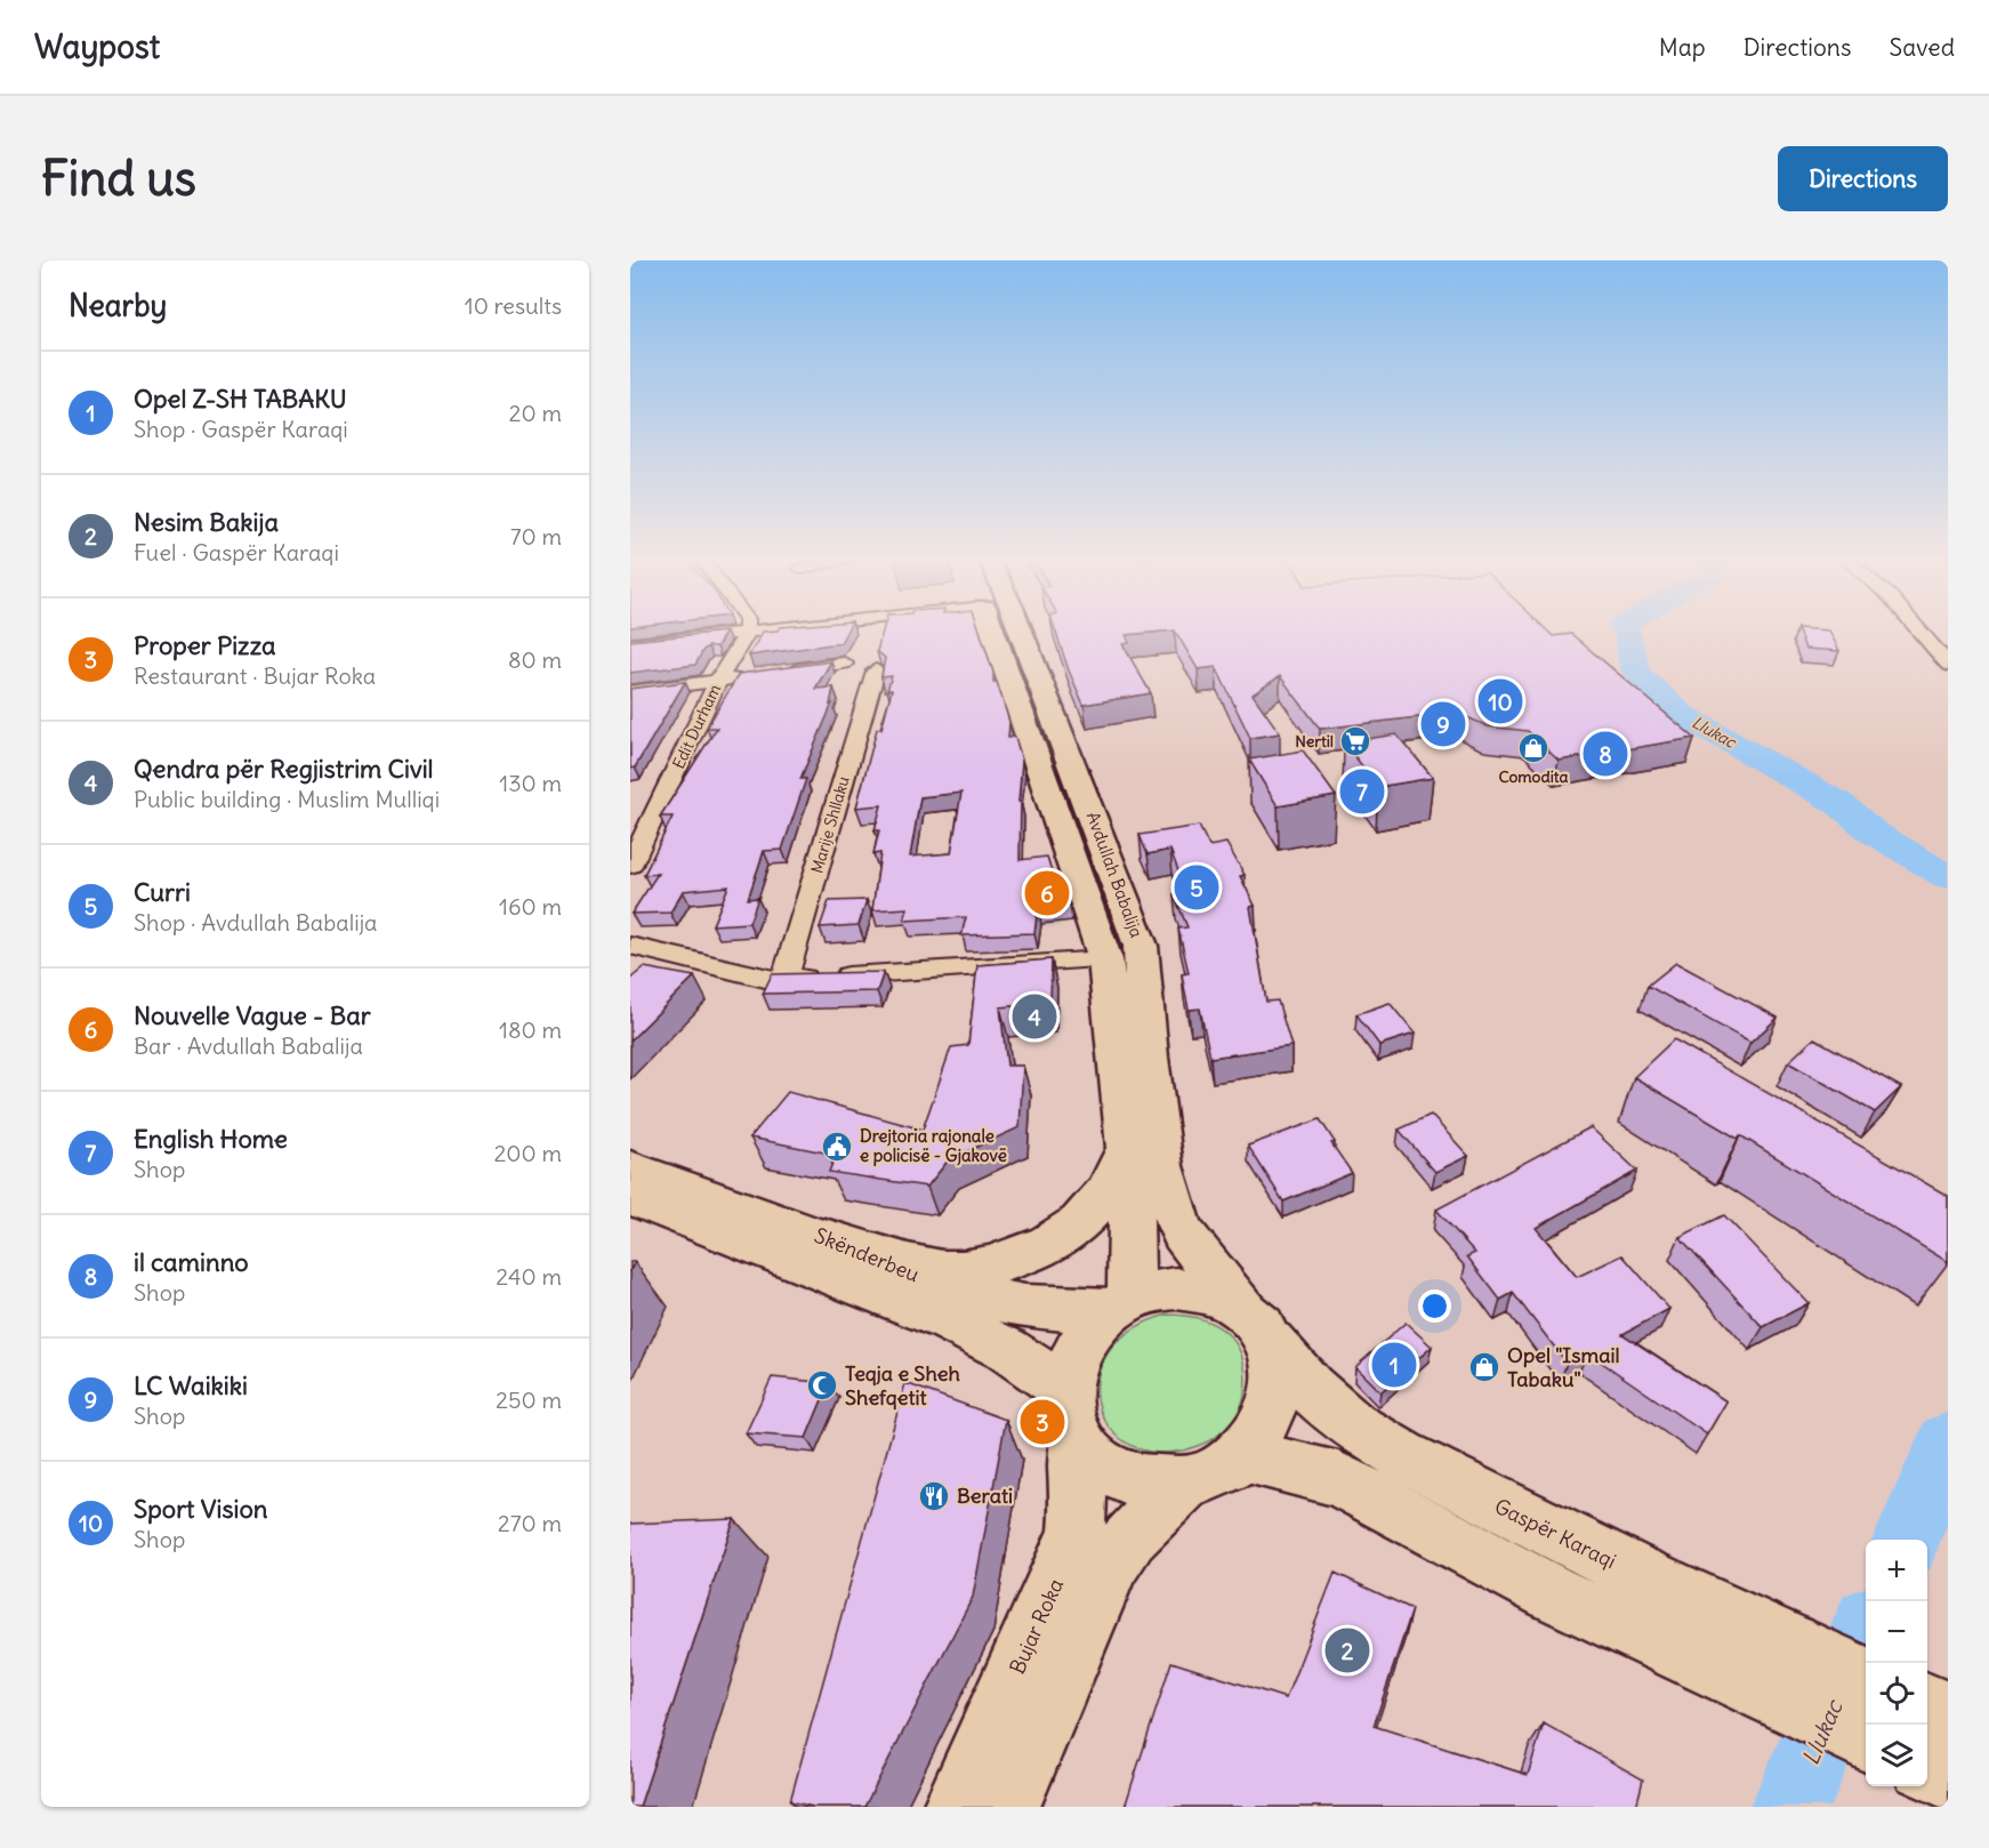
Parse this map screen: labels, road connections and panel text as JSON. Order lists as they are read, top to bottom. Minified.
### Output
{"streets":{"main road":["Avdullah Babalija","Skënderbeu","Gaspër Karaqi","Bujar Roka"],"street":["Edit Durham","Marije Shllaku"]},"crossings":[["Avdullah Babalija","Skënderbeu"],["Avdullah Babalija","Gaspër Karaqi"],["Avdullah Babalija","Bujar Roka"],["Skënderbeu","Gaspër Karaqi"],["Skënderbeu","Bujar Roka"],["Gaspër Karaqi","Bujar Roka"]],"water":["Llukac"],"places":{"supermarket":["Nertil"],"shop":["Comodita","Opel \"Ismail Tabaku\""],"public building":["Drejtoria rajonale e policisë - Gjakovë"],"mosque":["Teqja e Sheh Shefqetit"],"restaurant":["Berati"]},"page":{"header":"Waypost","nav":["Map","Directions","Saved"],"buttons":"Directions","title":"Find us","heading":["Nearby","10 results"],"list":[{"mark":"1","name":"Opel Z-SH TABAKU","note":"Shop · Gaspër Karaqi","value":"20 m"},{"mark":"2","name":"Nesim Bakija","note":"Fuel · Gaspër Karaqi","value":"70 m"},{"mark":"3","name":"Proper Pizza","note":"Restaurant · Bujar Roka","value":"80 m"},{"mark":"4","name":"Qendra për Regjistrim Civil","note":"Public building · Muslim Mulliqi","value":"130 m"},{"mark":"5","name":"Curri","note":"Shop · Avdullah Babalija","value":"160 m"},{"mark":"6","name":"Nouvelle Vague - Bar","note":"Bar · Avdullah Babalija","value":"180 m"},{"mark":"7","name":"English Home","note":"Shop","value":"200 m"},{"mark":"8","name":"il caminno","note":"Shop","value":"240 m"},{"mark":"9","name":"LC Waikiki","note":"Shop","value":"250 m"},{"mark":"10","name":"Sport Vision","note":"Shop","value":"270 m"}],"pins":["10","9","8","7","5","6","4","1","3","2"],"map_buttons":["+","−"]}}
